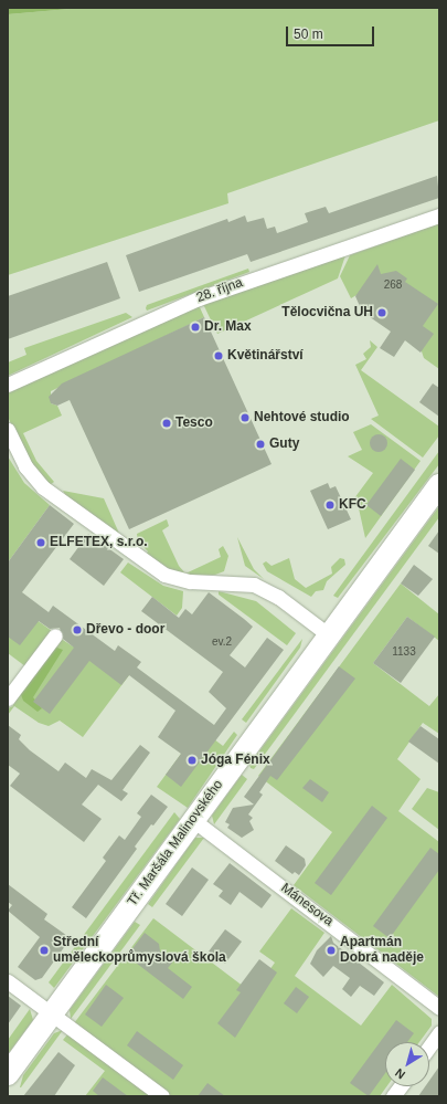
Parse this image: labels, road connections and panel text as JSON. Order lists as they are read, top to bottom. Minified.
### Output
{"streets":{"main road":["Tř. Maršála Malinovského"],"street":["28. října","Mánesova"]},"crossings":[["Tř. Maršála Malinovského","Mánesova"]],"places":["Tělocvična UH","Dr. Max","Květinářství","Nehtové studio","Tesco","Guty","KFC","ELFETEX, s.r.o.","Dřevo - door","Jóga Fénix","Střední uměleckoprůmyslová škola","Apartmán Dobrá naděje"],"house_numbers":["268","ev.2","1133"],"scale_bar":"50 m","north":"bottom left"}
